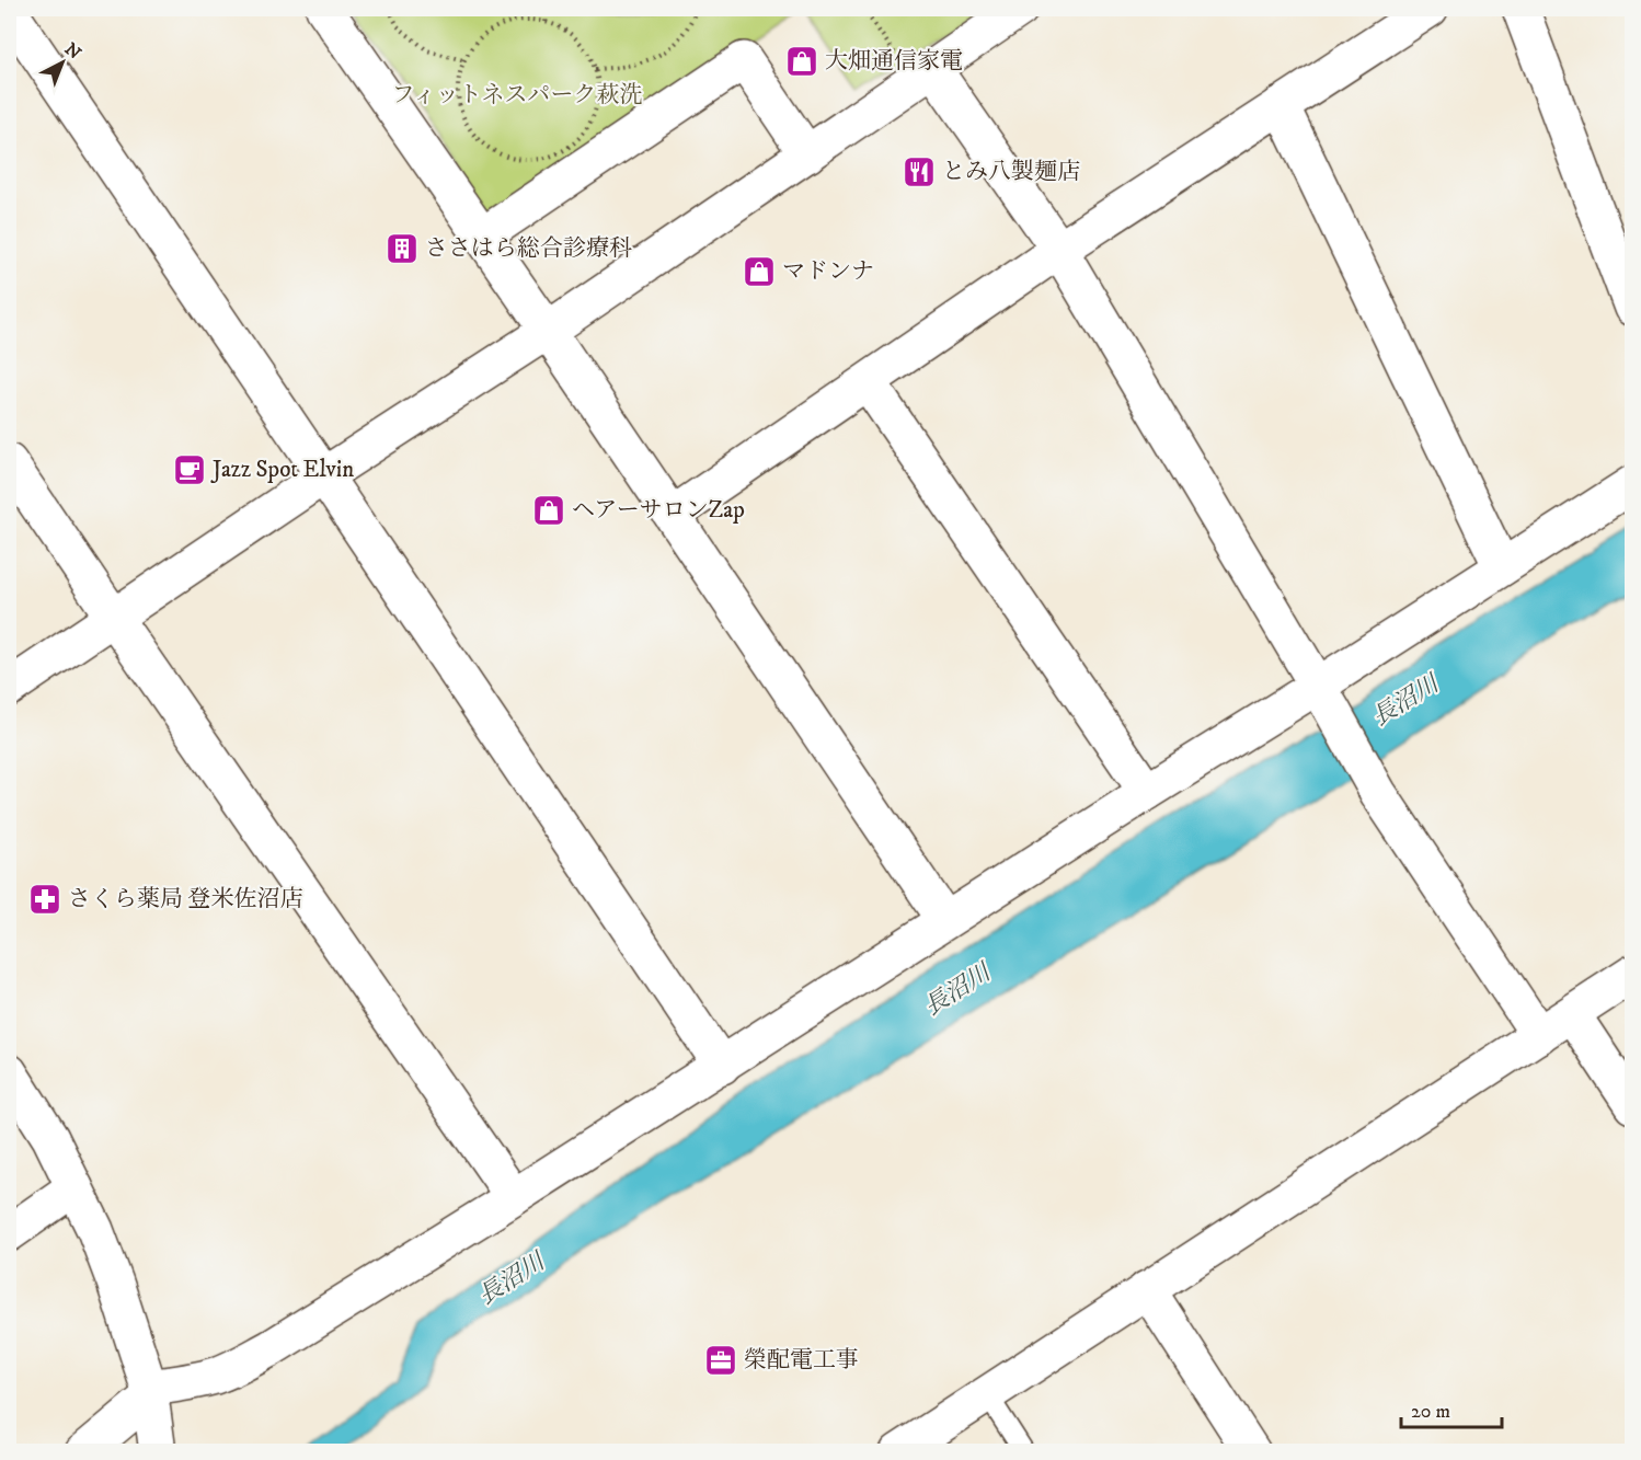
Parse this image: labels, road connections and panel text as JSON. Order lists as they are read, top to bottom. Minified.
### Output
{"water":["長沼川"],"parks":["フィットネスパーク萩洗"],"places":{"shop":["大畑通信家電","マドンナ","ヘアーサロンZap"],"restaurant":["とみ八製麺店"],"building":["ささはら総合診療科"],"cafe":["Jazz Spot Elvin"],"pharmacy":["さくら薬局 登米佐沼店"],"office":["榮配電工事"]},"scale_bar":"20 m","north":"top right"}
